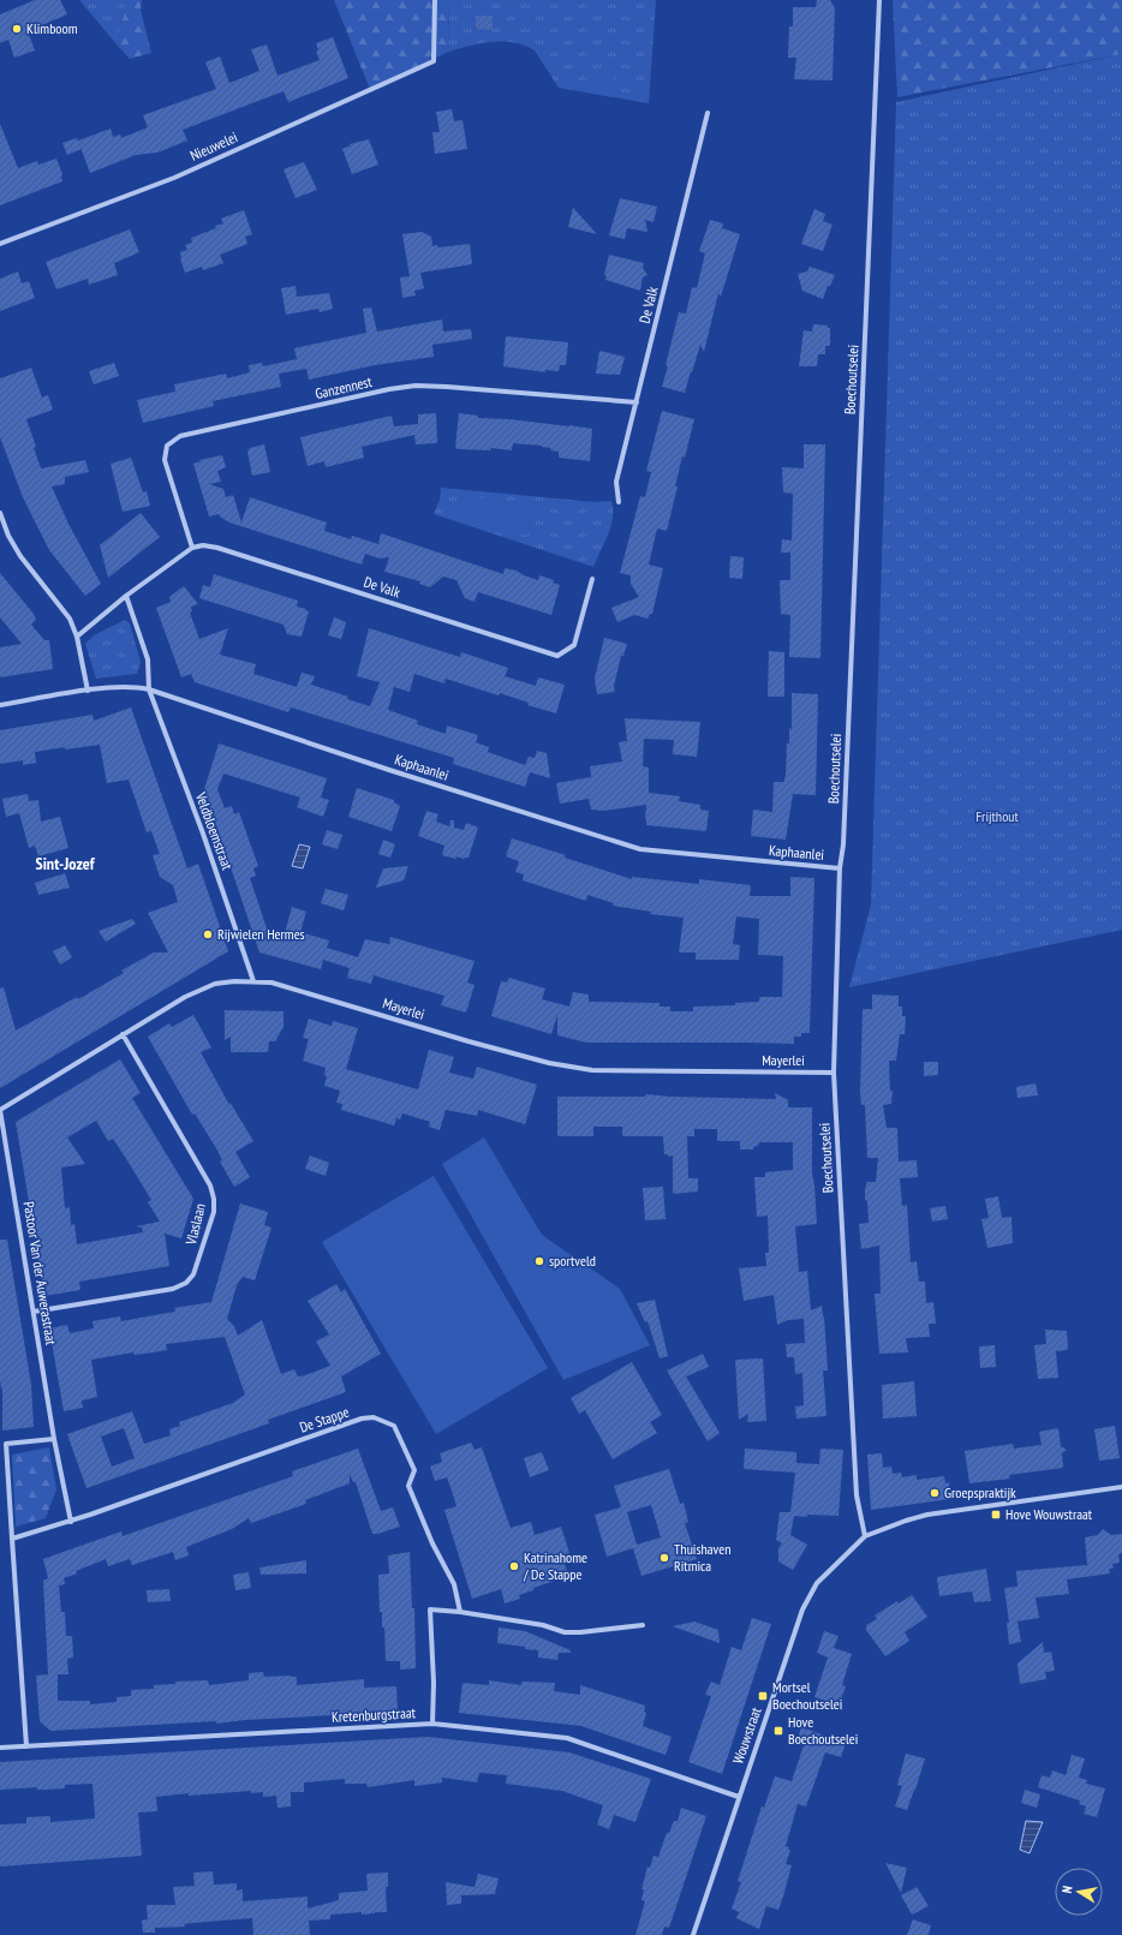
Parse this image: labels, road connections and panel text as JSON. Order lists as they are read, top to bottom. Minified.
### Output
{"streets":{"street":["Nieuwelei","De Valk","Boechoutselei","Ganzennest","Kaphaanlei","Veldbloemstraat","Mayerlei","Vlaslaan","Pastoor Van der Auwerastraat","De Stappe","Kretenburgstraat","Wouwstraat"]},"crossings":[["De Valk","Ganzennest"],["Boechoutselei","Kaphaanlei"],["Boechoutselei","Mayerlei"],["Boechoutselei","Wouwstraat"],["Kaphaanlei","Veldbloemstraat"],["Veldbloemstraat","Mayerlei"],["Mayerlei","Vlaslaan"],["Mayerlei","Pastoor Van der Auwerastraat"],["Vlaslaan","Pastoor Van der Auwerastraat"],["Pastoor Van der Auwerastraat","De Stappe"],["Kretenburgstraat","Wouwstraat"]],"districts":["Sint-Jozef"],"parks":["Frijthout"],"places":{"other":["Klimboom","Rijwielen Hermes","sportveld","Groepspraktijk","Thuishaven Ritmica","Katrinahome / De Stappe"],"transit":["Hove Wouwstraat","Mortsel Boechoutselei","Hove Boechoutselei"]},"north":"left"}
